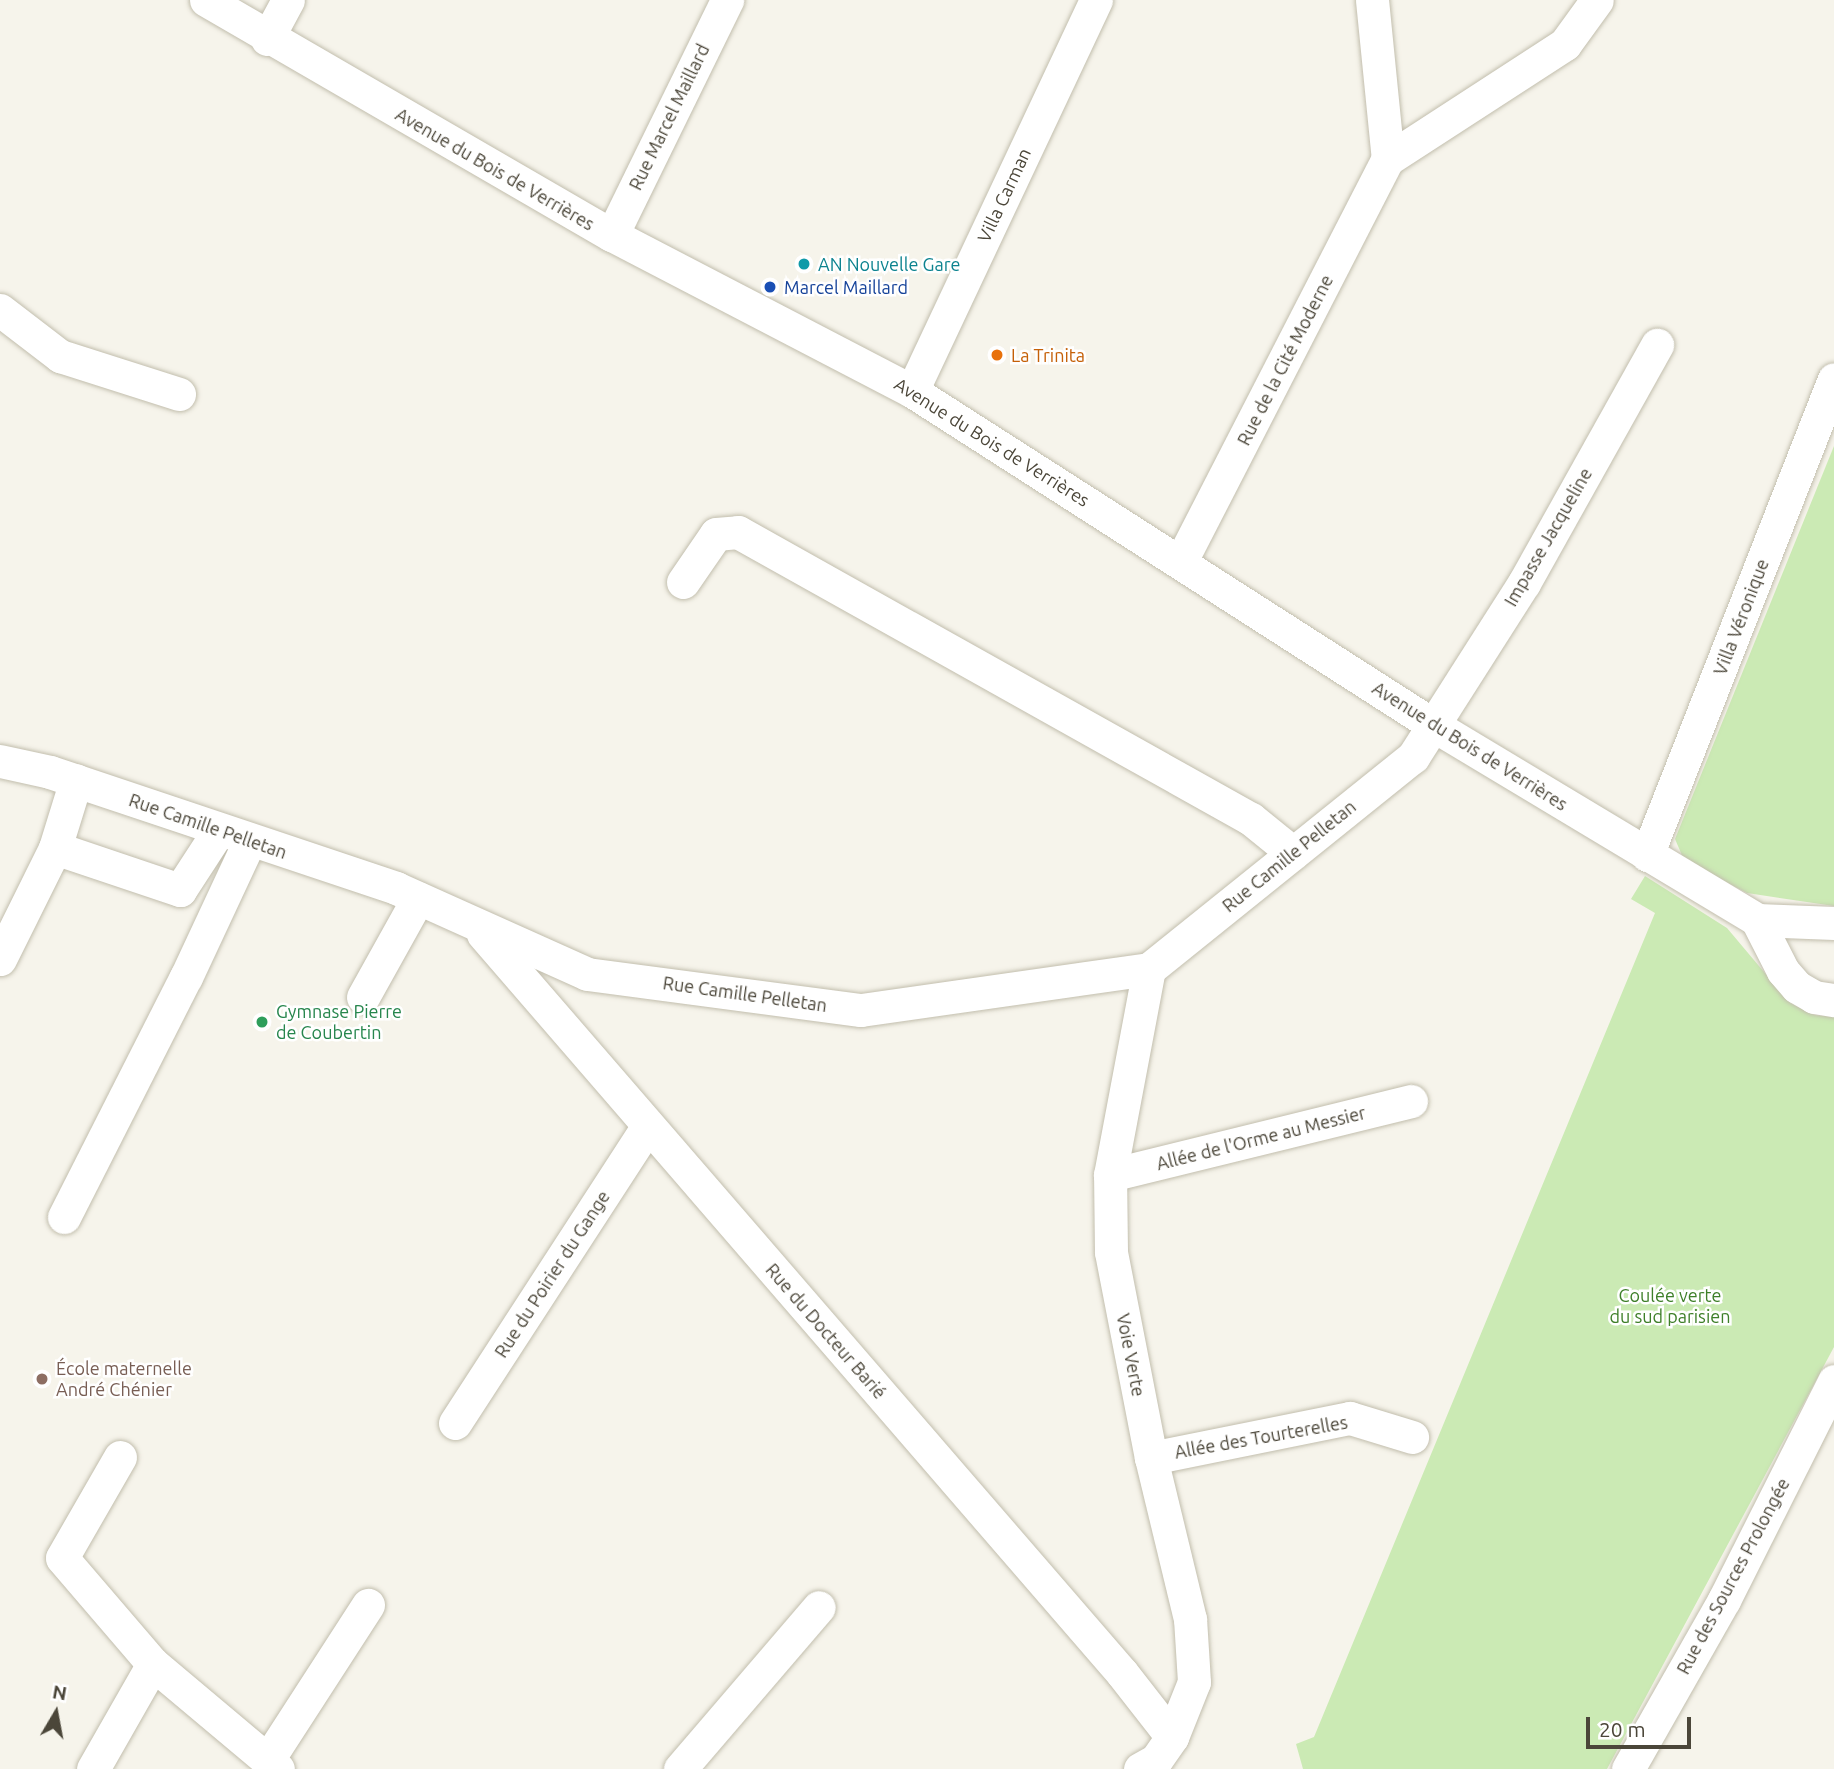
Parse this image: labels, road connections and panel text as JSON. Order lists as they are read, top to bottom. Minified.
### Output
{"streets":{"street":["Rue Marcel Maillard","Avenue du Bois de Verrières","Villa Carman","Rue de la Cité Moderne","Impasse Jacqueline","Villa Véronique","Rue Camille Pelletan","Allée de l'Orme au Messier","Rue du Poirier du Gange","Rue du Docteur Barié","Voie Verte","Allée des Tourterelles","Rue des Sources Prolongée"]},"crossings":[["Rue Marcel Maillard","Avenue du Bois de Verrières"],["Avenue du Bois de Verrières","Villa Carman"],["Avenue du Bois de Verrières","Rue de la Cité Moderne"],["Avenue du Bois de Verrières","Impasse Jacqueline"],["Avenue du Bois de Verrières","Villa Véronique"],["Avenue du Bois de Verrières","Rue Camille Pelletan"],["Impasse Jacqueline","Rue Camille Pelletan"],["Rue Camille Pelletan","Rue du Docteur Barié"],["Rue Camille Pelletan","Voie Verte"],["Allée de l'Orme au Messier","Voie Verte"],["Rue du Poirier du Gange","Rue du Docteur Barié"],["Rue du Docteur Barié","Voie Verte"],["Voie Verte","Allée des Tourterelles"]],"parks":["Coulée verte du sud parisien"],"places":["AN Nouvelle Gare","Marcel Maillard","La Trinita","Gymnase Pierre de Coubertin","École maternelle André Chénier"],"scale_bar":"20 m","north":"top"}
